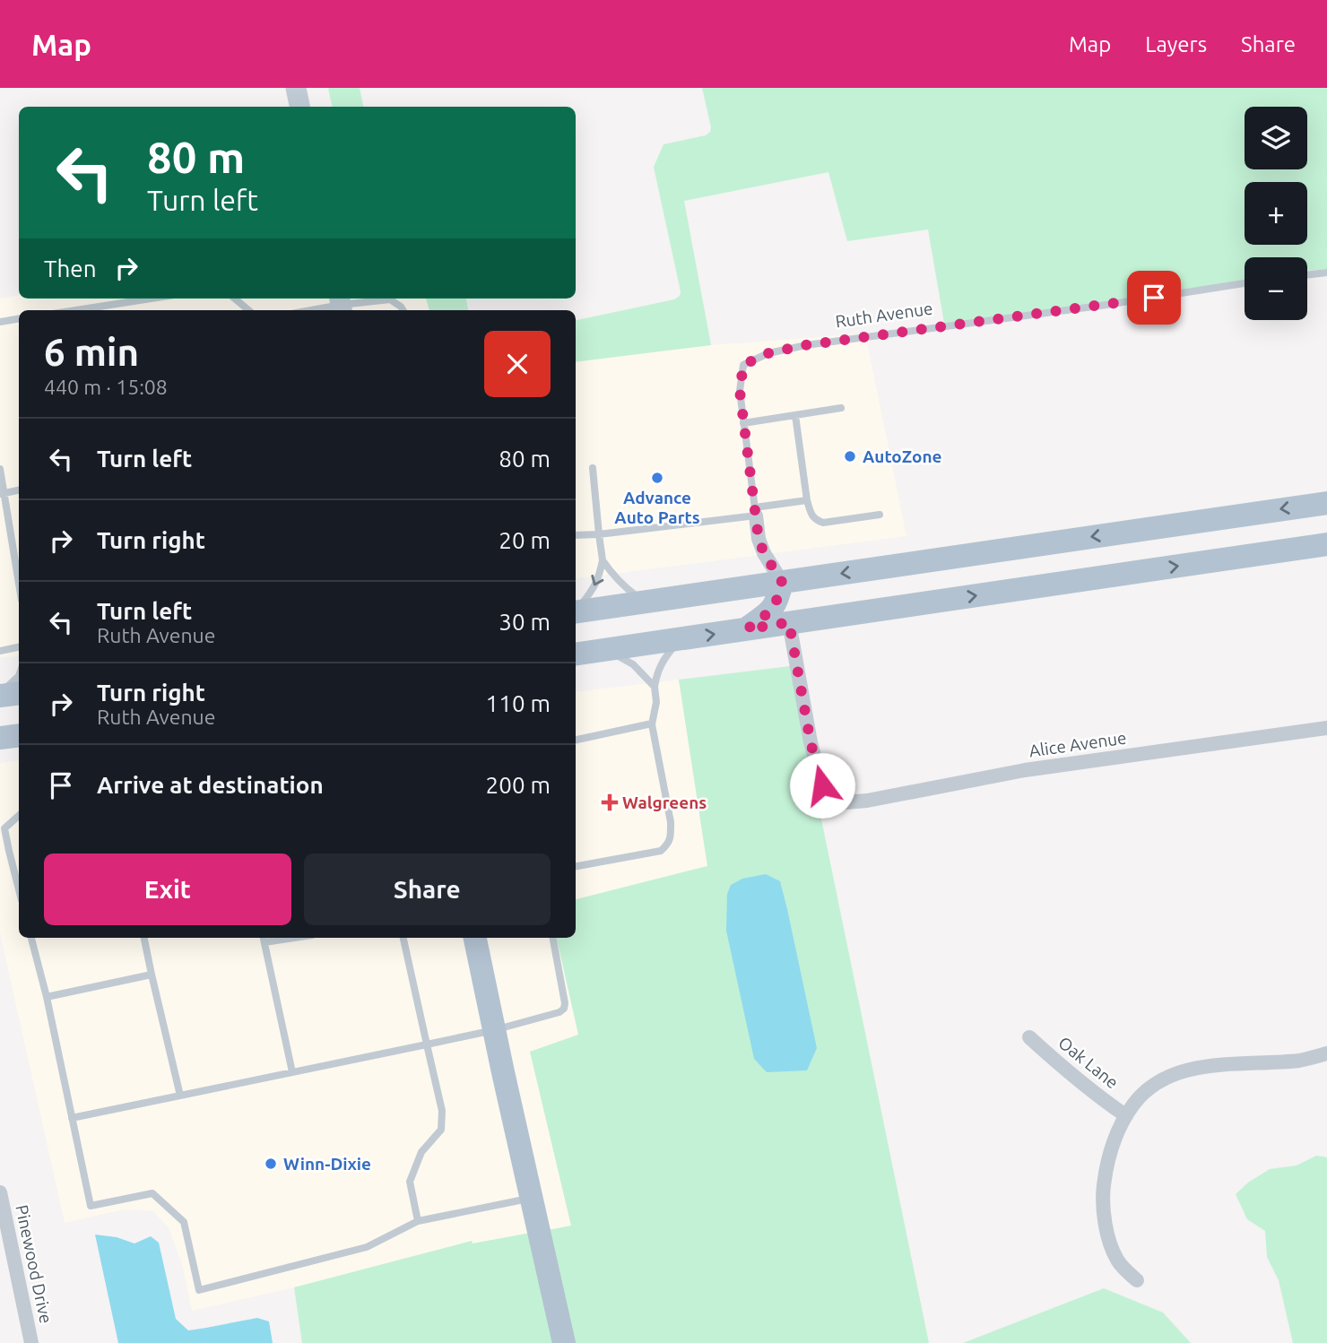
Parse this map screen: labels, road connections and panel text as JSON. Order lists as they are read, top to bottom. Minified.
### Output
{"streets":{"street":["Ruth Avenue","Alice Avenue","Oak Lane","Pinewood Drive"]},"places":{"other":["AutoZone","Advance Auto Parts","Winn-Dixie"],"health":["Walgreens"]},"page":{"header":"Map","nav":["Map","Layers","Share"],"map_buttons":["+","−"],"turn":["80 m","Turn left"],"then":"Then","heading":["6 min","440 m · 15:08"],"list":[{"name":"Turn left","value":"80 m"},{"name":"Turn right","value":"20 m"},{"name":"Turn left","note":"Ruth Avenue","value":"30 m"},{"name":"Turn right","note":"Ruth Avenue","value":"110 m"},{"name":"Arrive at destination","value":"200 m"}],"buttons":["Exit","Share"]}}
